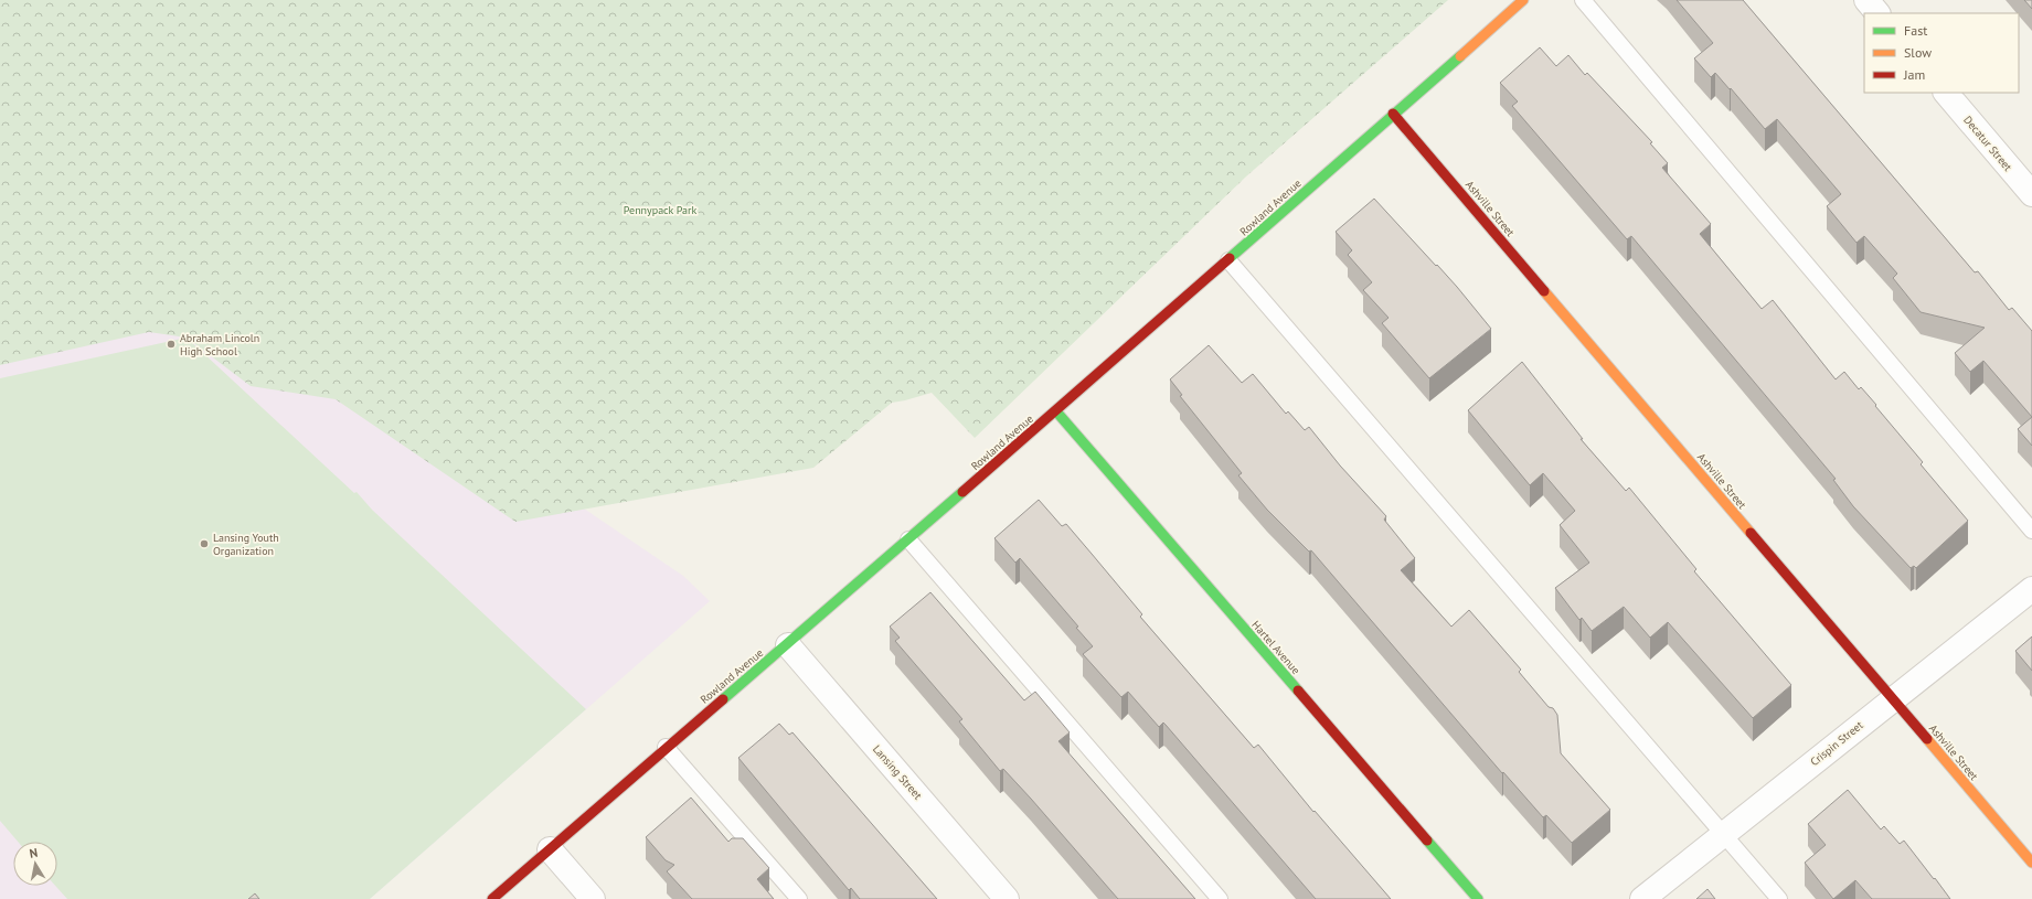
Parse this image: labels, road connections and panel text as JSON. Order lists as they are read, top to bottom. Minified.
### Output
{"streets":{"street":["Decatur Street","Rowland Avenue","Ashville Street","Hartel Avenue","Crispin Street","Lansing Street"]},"crossings":[["Rowland Avenue","Ashville Street"],["Rowland Avenue","Hartel Avenue"],["Rowland Avenue","Lansing Street"],["Ashville Street","Crispin Street"]],"parks":["Pennypack Park"],"places":["Abraham Lincoln High School","Lansing Youth Organization"],"legend":["Fast","Slow","Jam"],"north":"top"}
